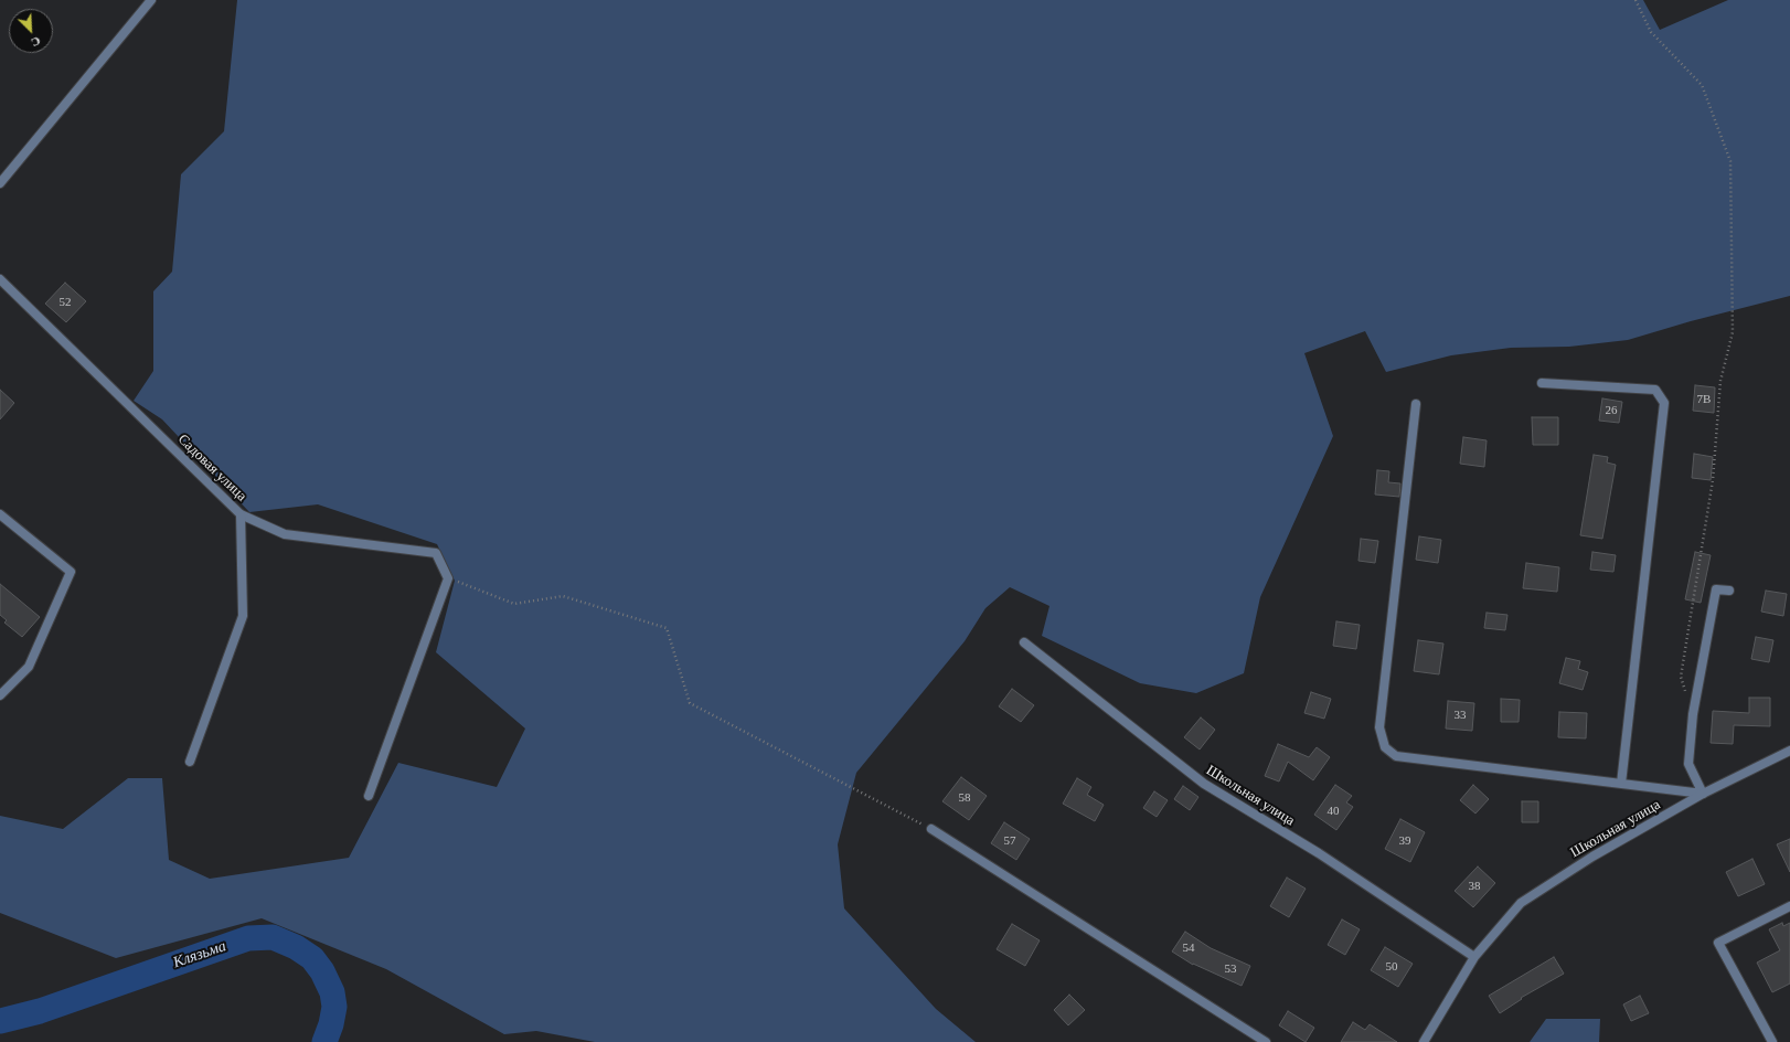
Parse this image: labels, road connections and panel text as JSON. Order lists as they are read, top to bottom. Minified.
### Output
{"streets":{"street":["Садовая улица","Школьная улица"]},"water":["Клязьма"],"house_numbers":["52","7В","26","33","58","40","57","39","38","54","50","53"],"north":"bottom right"}
